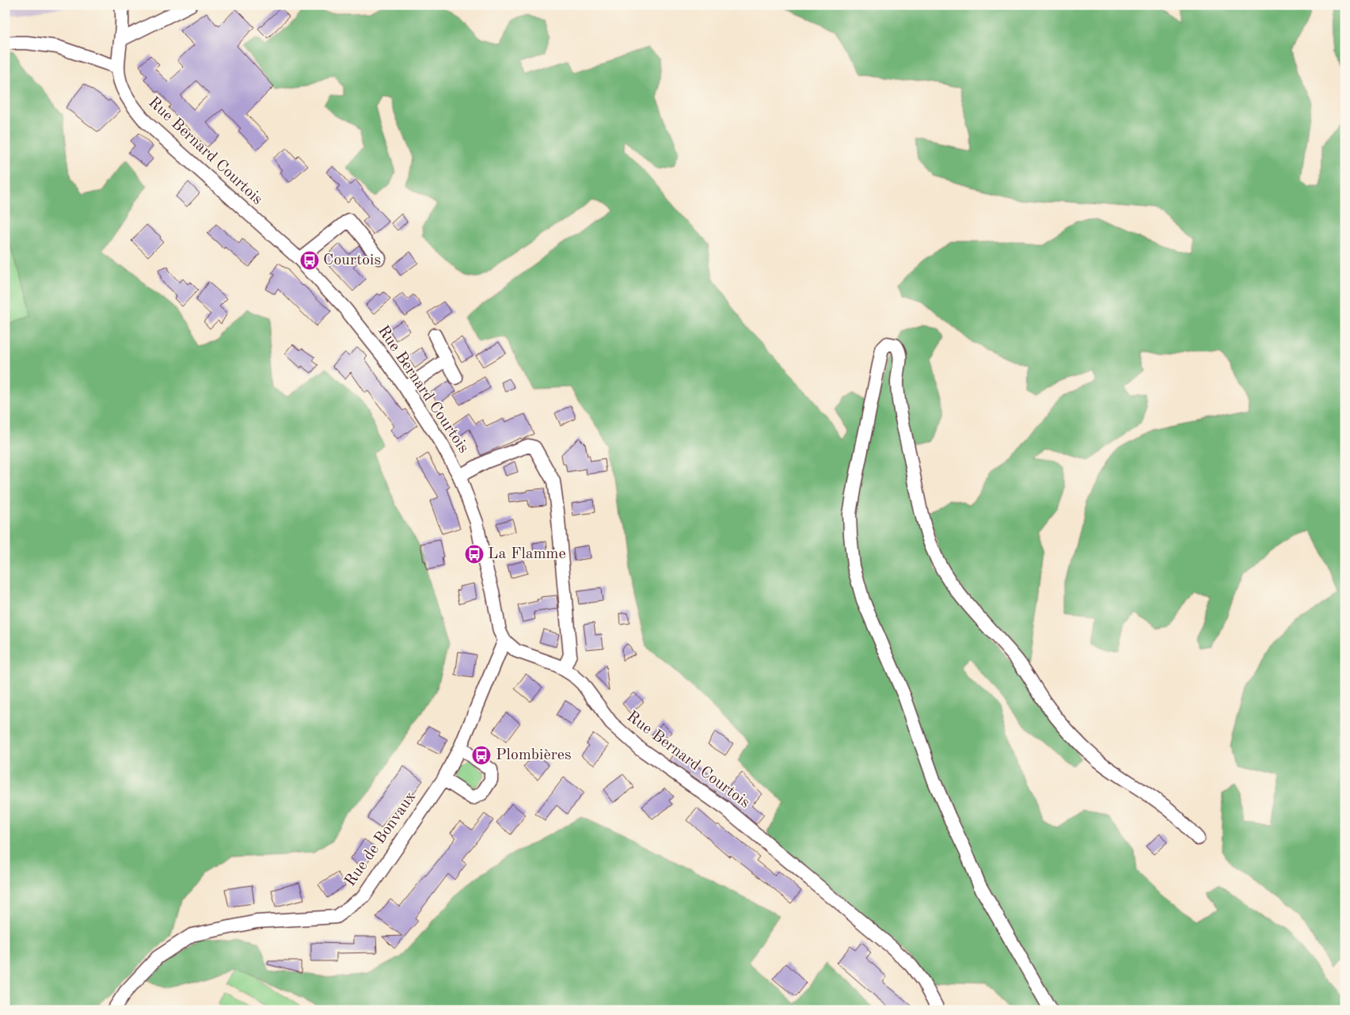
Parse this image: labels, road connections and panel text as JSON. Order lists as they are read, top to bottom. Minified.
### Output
{"streets":{"street":["Rue Bernard Courtois","Rue de Bonvaux"]},"crossings":[["Rue Bernard Courtois","Rue de Bonvaux"]],"places":{"bus stop":["Courtois","La Flamme","Plombières"]}}
